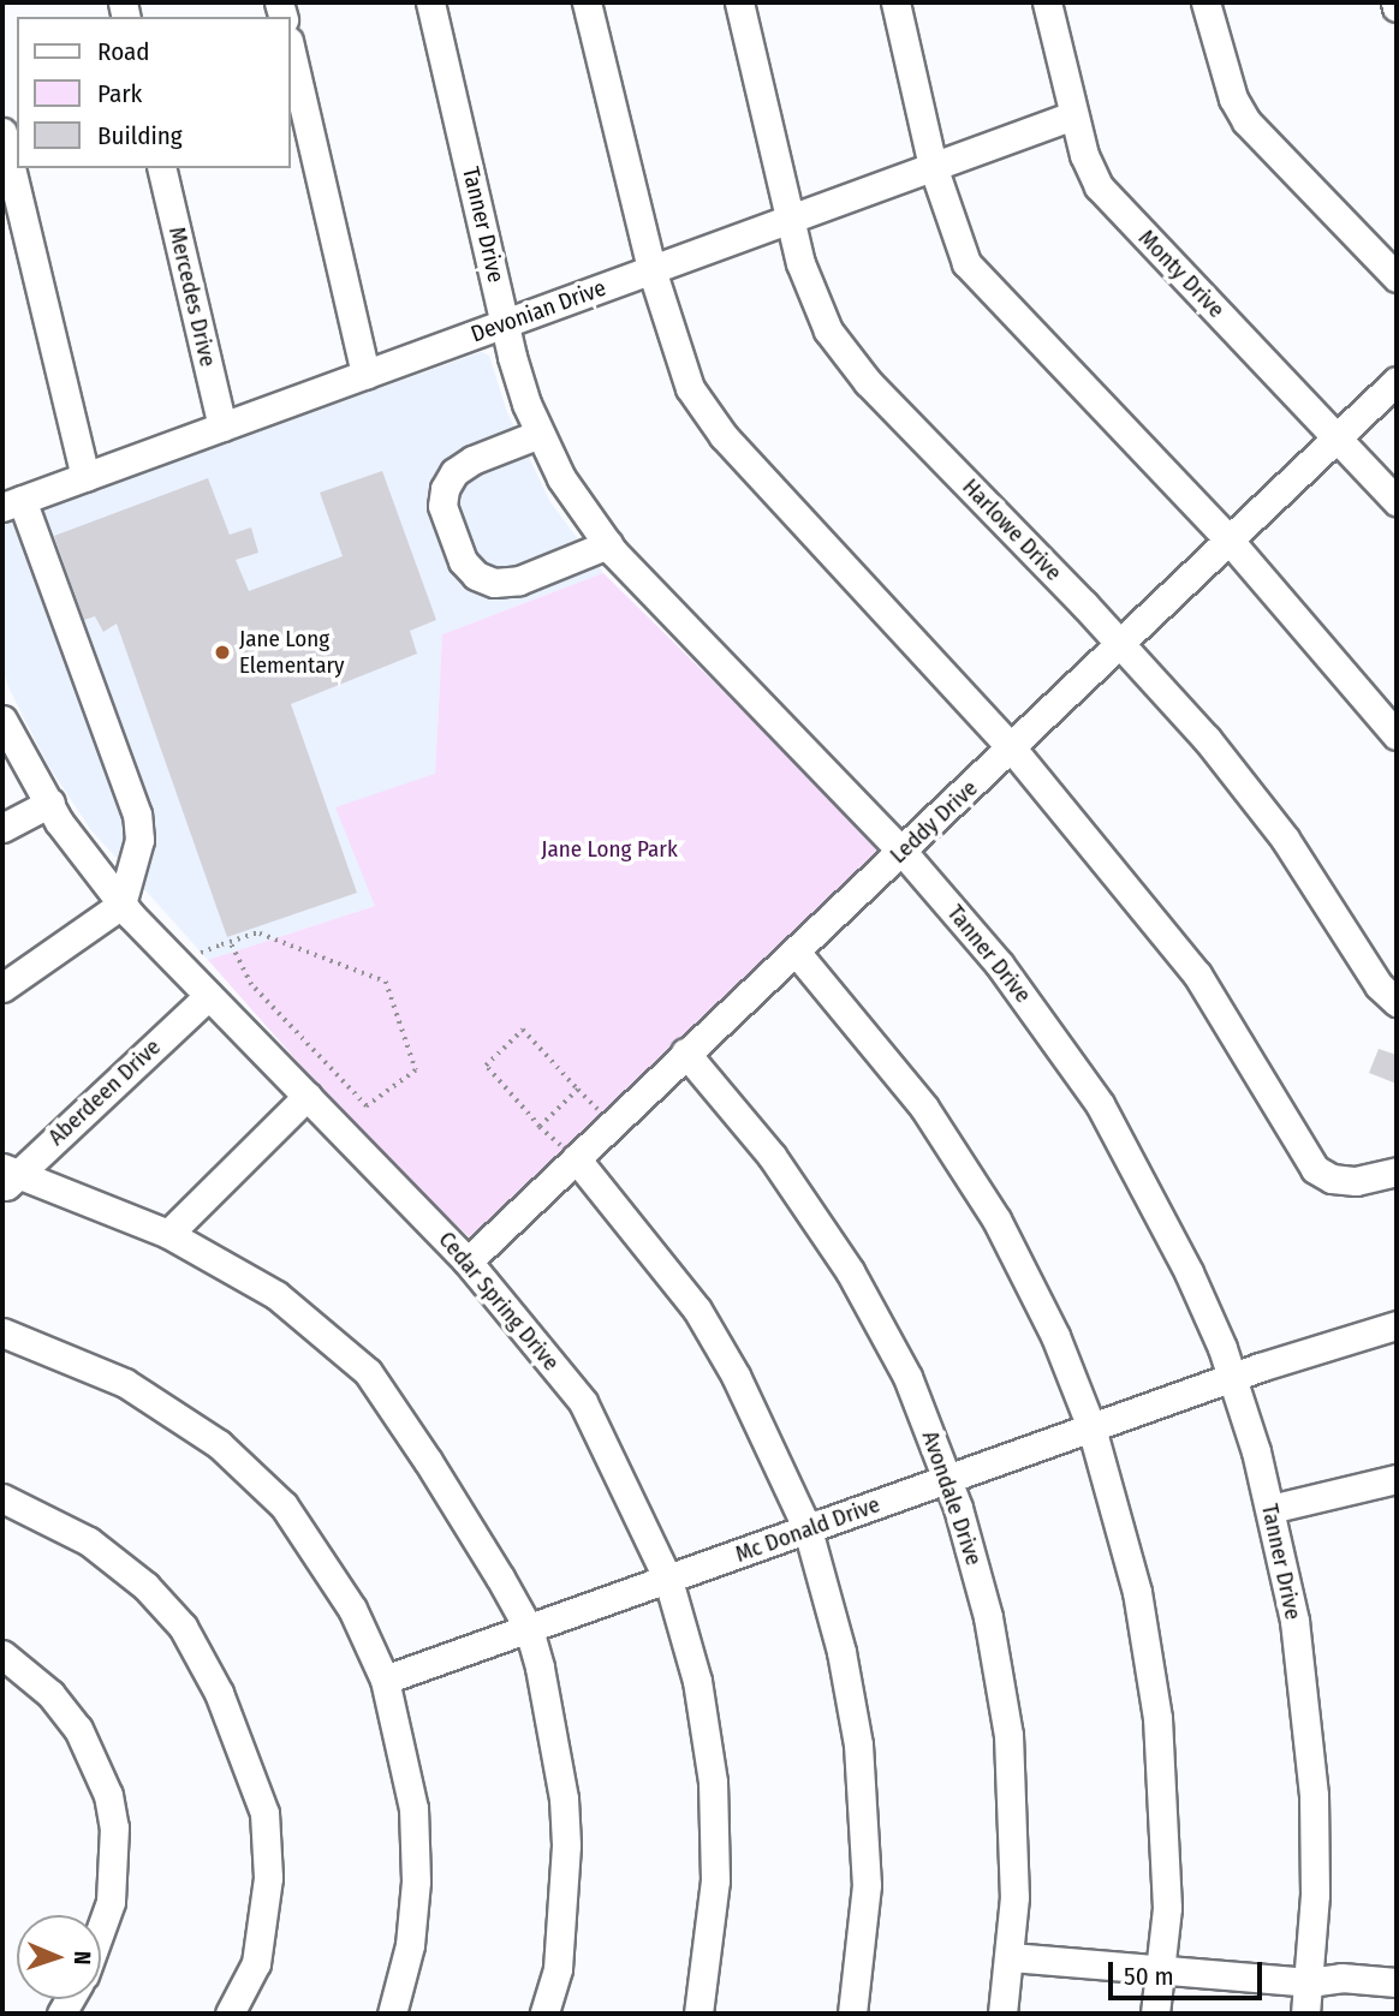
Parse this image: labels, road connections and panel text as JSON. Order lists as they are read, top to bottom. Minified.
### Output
{"streets":{"street":["Tanner Drive","Monty Drive","Mercedes Drive","Devonian Drive","Harlowe Drive","Leddy Drive","Aberdeen Drive","Cedar Spring Drive","Avondale Drive","Mc Donald Drive"]},"crossings":[["Tanner Drive","Devonian Drive"],["Tanner Drive","Leddy Drive"],["Tanner Drive","Mc Donald Drive"],["Monty Drive","Devonian Drive"],["Monty Drive","Leddy Drive"],["Mercedes Drive","Devonian Drive"],["Devonian Drive","Harlowe Drive"],["Harlowe Drive","Leddy Drive"],["Leddy Drive","Cedar Spring Drive"],["Leddy Drive","Avondale Drive"],["Aberdeen Drive","Cedar Spring Drive"],["Cedar Spring Drive","Mc Donald Drive"],["Avondale Drive","Mc Donald Drive"]],"parks":["Jane Long Park"],"places":["Jane Long Elementary"],"legend":["Road","Park","Building"],"scale_bar":"50 m","north":"right"}
